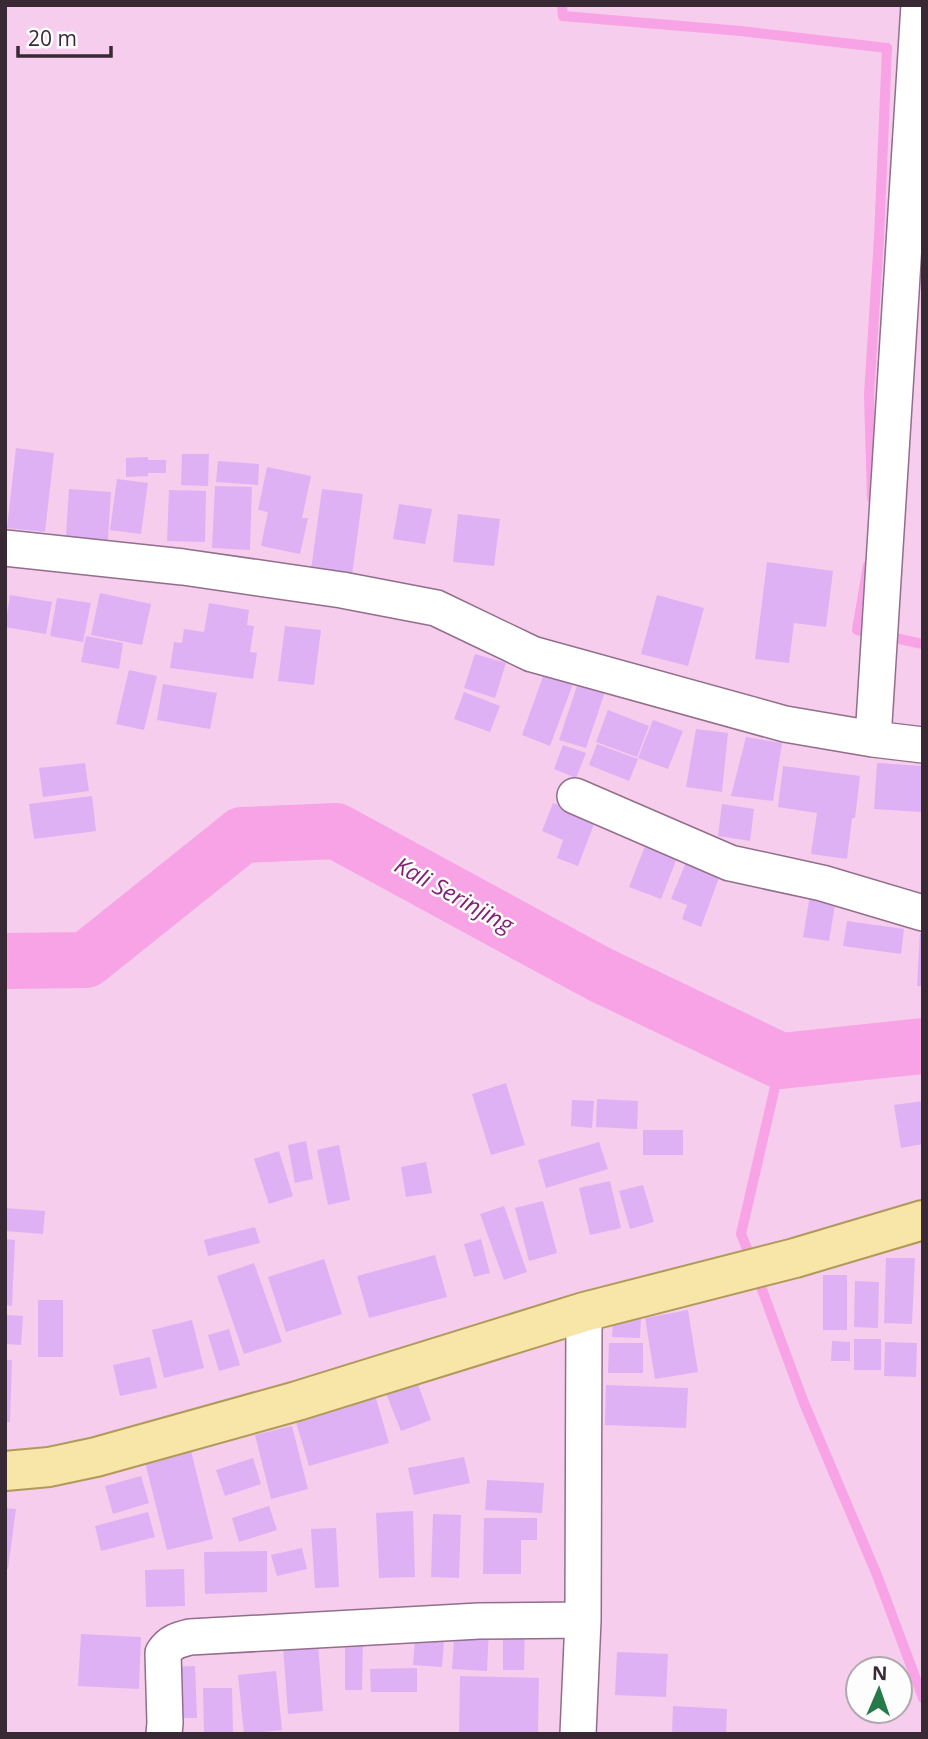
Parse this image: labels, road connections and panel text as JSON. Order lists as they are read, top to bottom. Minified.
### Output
{"water":["Kali Serinjing"],"scale_bar":"20 m","north":"top"}
